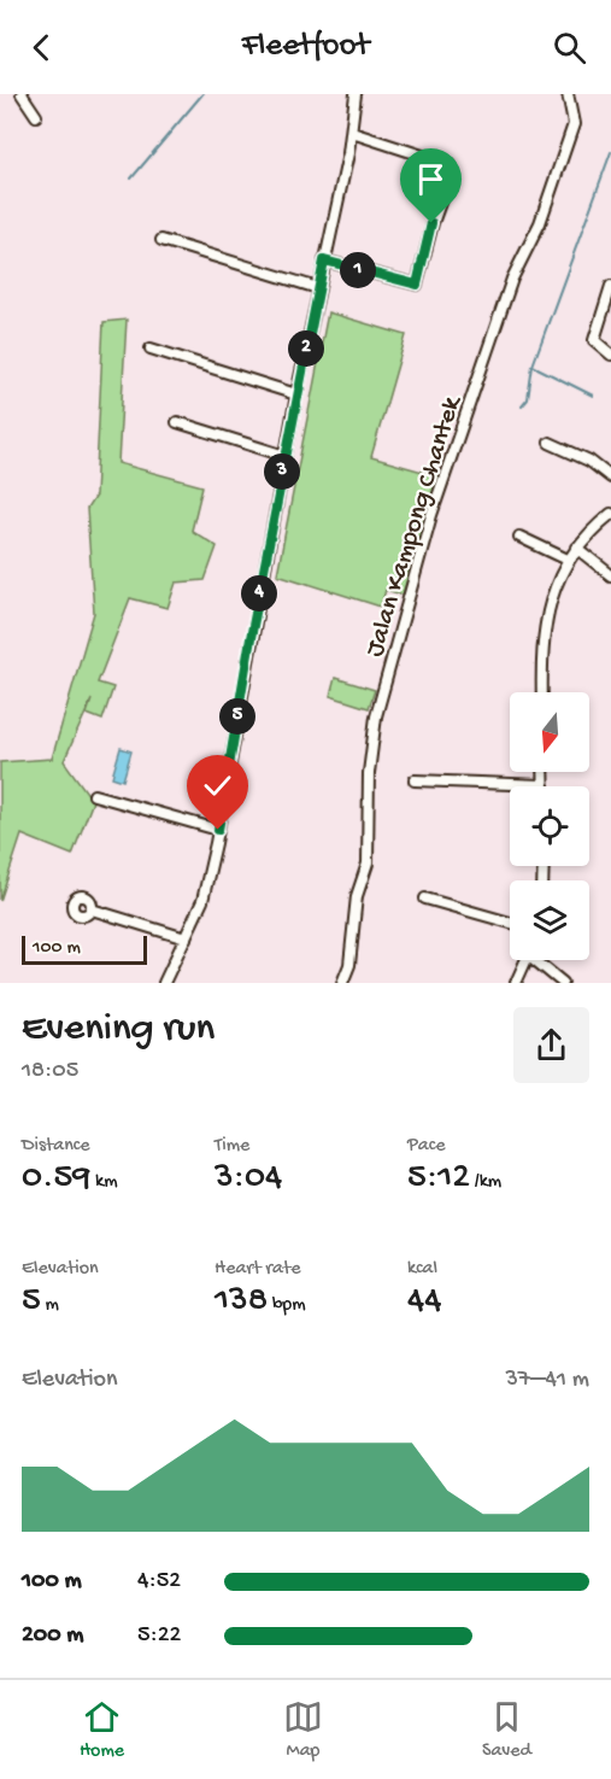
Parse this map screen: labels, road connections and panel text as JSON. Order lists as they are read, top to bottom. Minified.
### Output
{"streets":{"street":["Jalan Kampong Chantek"]},"scale_bar":"100 m","north":"bottom","page":{"header":"Fleetfoot","pins":["1","2","3","4","5"],"scale":"100 m","heading":["Evening run","18:05"],"stats":[["Distance","0.59 km"],["Time","3:04"],["Pace","5:12 /km"],["Elevation","5 m"],["Heart rate","138 bpm"],["kcal","44"]],"chart":["Elevation","37–41 m"],"list":[{"name":"100 m","note":"4:52"},{"name":"200 m","note":"5:22"}],"tabs":["Home","Map","Saved"]}}
